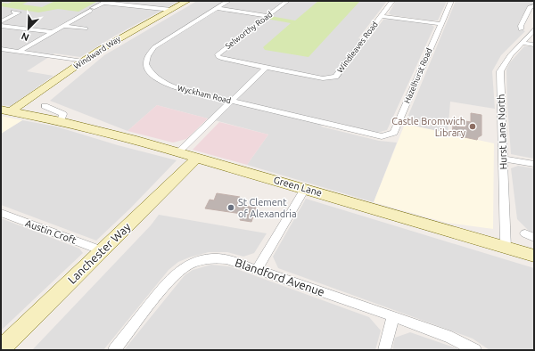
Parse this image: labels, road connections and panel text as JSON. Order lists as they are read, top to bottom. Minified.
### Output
{"streets":{"street":["Selworthy Road","Windleaves Road","Windward Way","Hazelhurst Road","Wyckham Road","Hurst Lane North","Green Lane","Austin Croft","Lanchester Way","Blandford Avenue"]},"crossings":[["Selworthy Road","Windleaves Road"],["Windward Way","Green Lane"],["Hazelhurst Road","Wyckham Road"],["Hurst Lane North","Green Lane"],["Green Lane","Lanchester Way"],["Austin Croft","Lanchester Way"]],"places":["Castle Bromwich Library","St Clement of Alexandria"],"north":"bottom left"}
